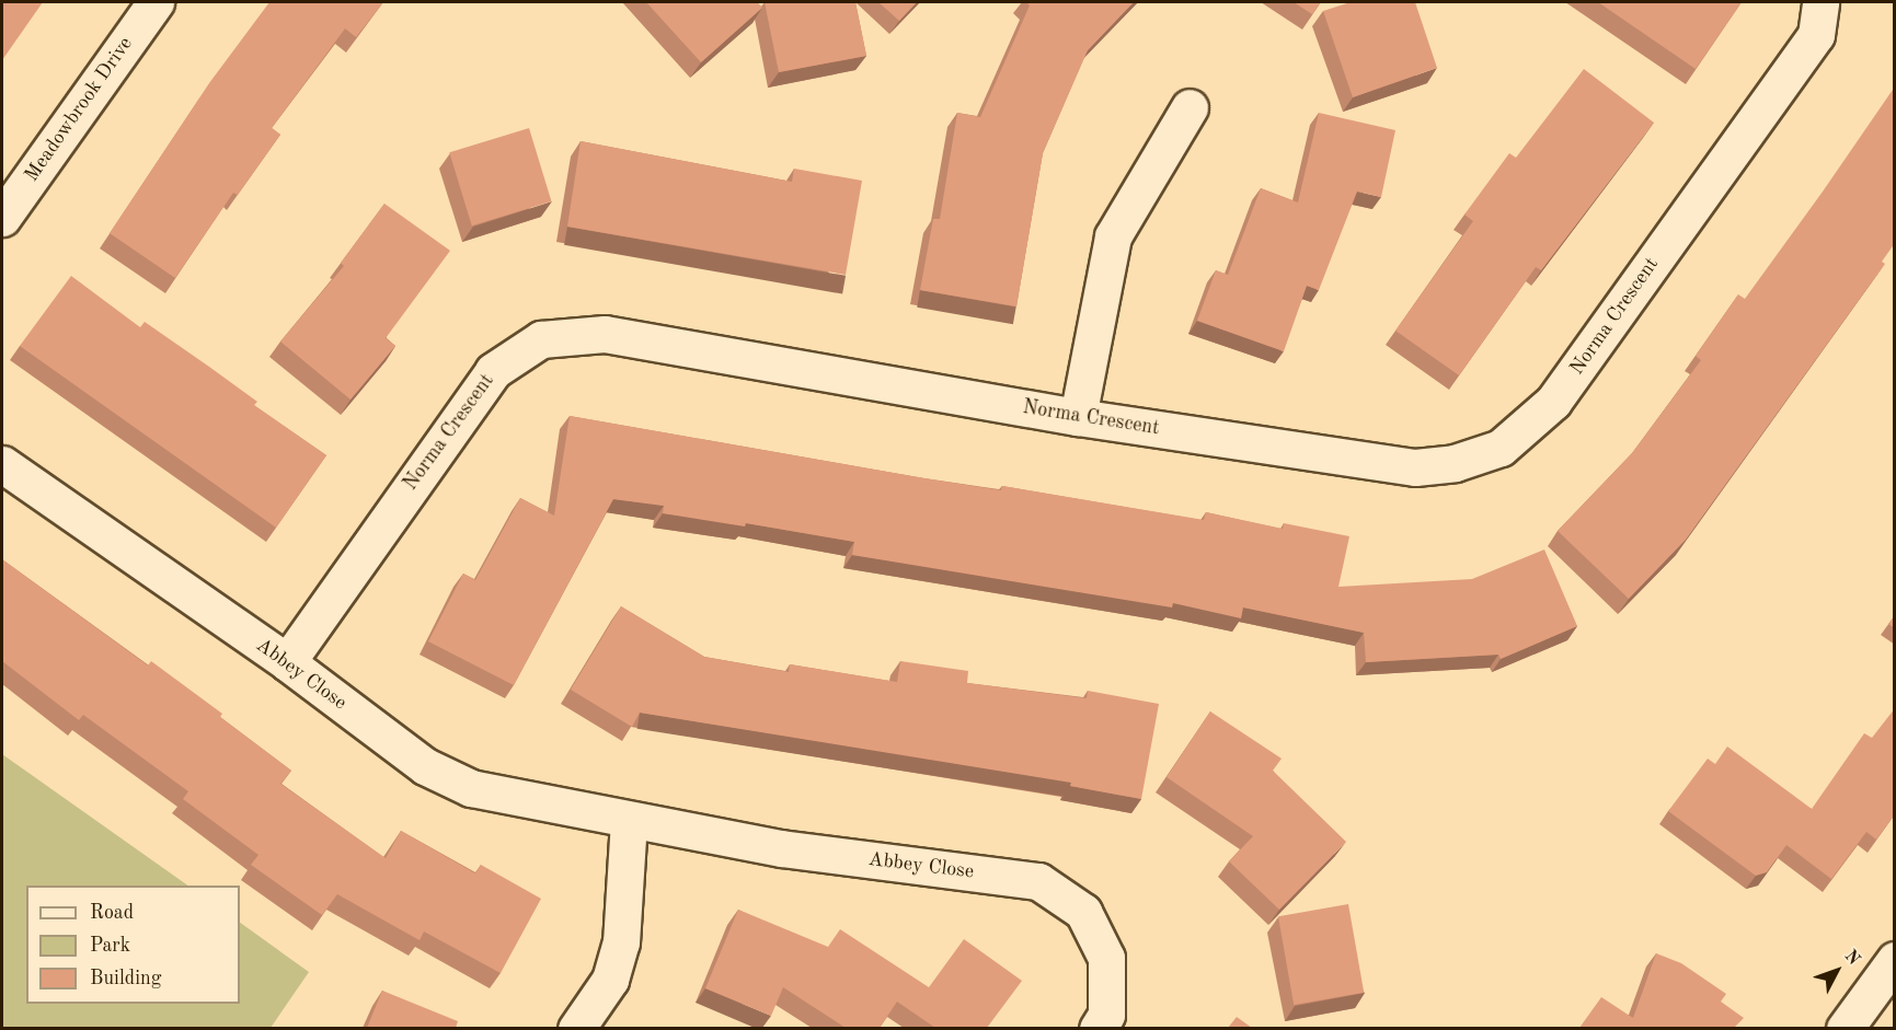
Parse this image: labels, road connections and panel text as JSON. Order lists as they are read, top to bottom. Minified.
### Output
{"streets":{"street":["Meadowbrook Drive","Norma Crescent","Abbey Close"]},"crossings":[["Norma Crescent","Abbey Close"]],"legend":["Road","Park","Building"],"north":"top right"}
